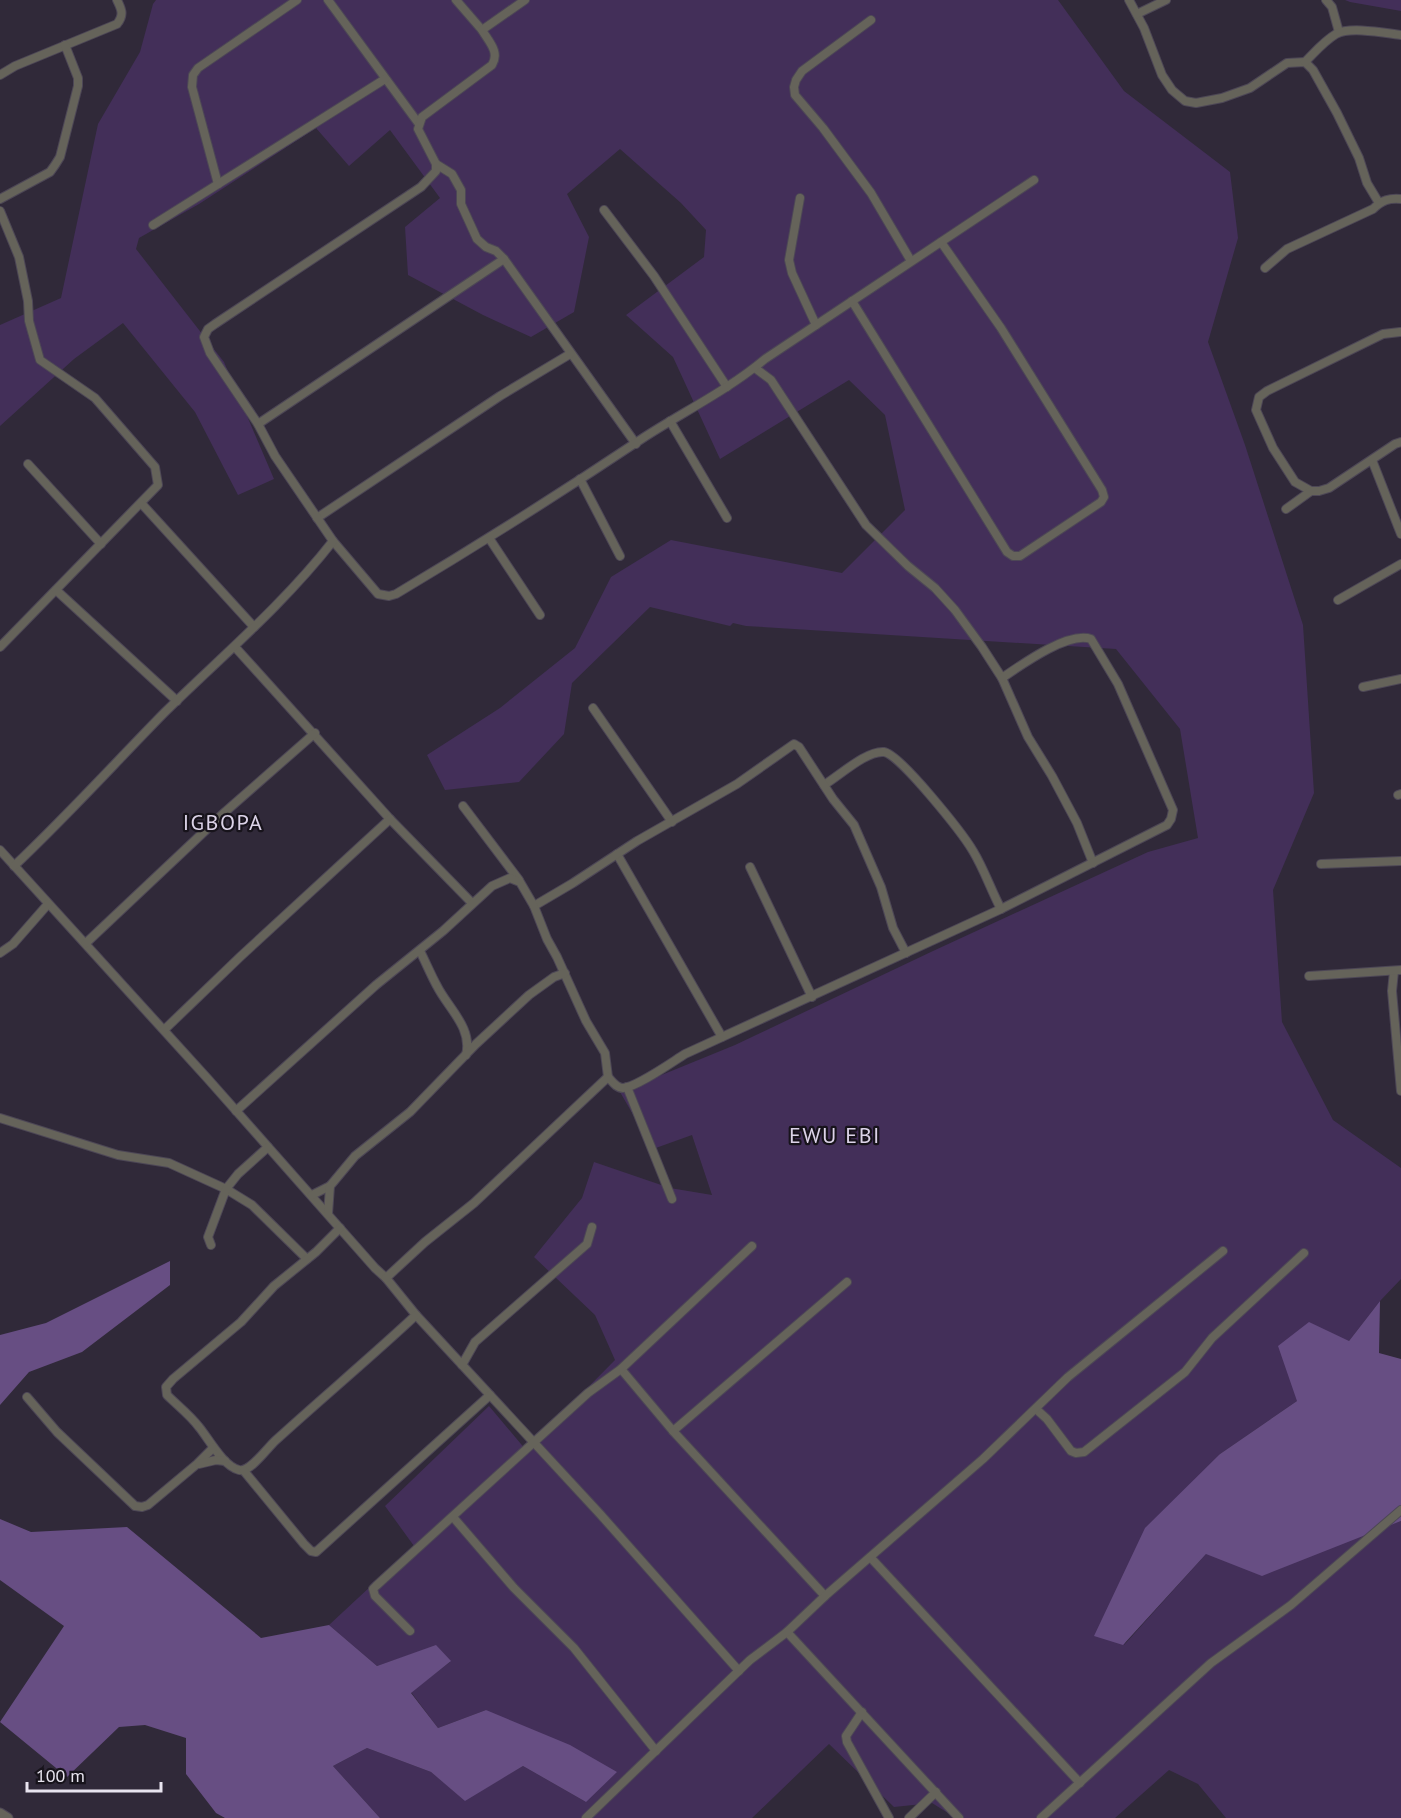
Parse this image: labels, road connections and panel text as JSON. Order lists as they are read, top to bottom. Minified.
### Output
{"districts":["IGBOPA","EWU EBI"],"scale_bar":"100 m"}
